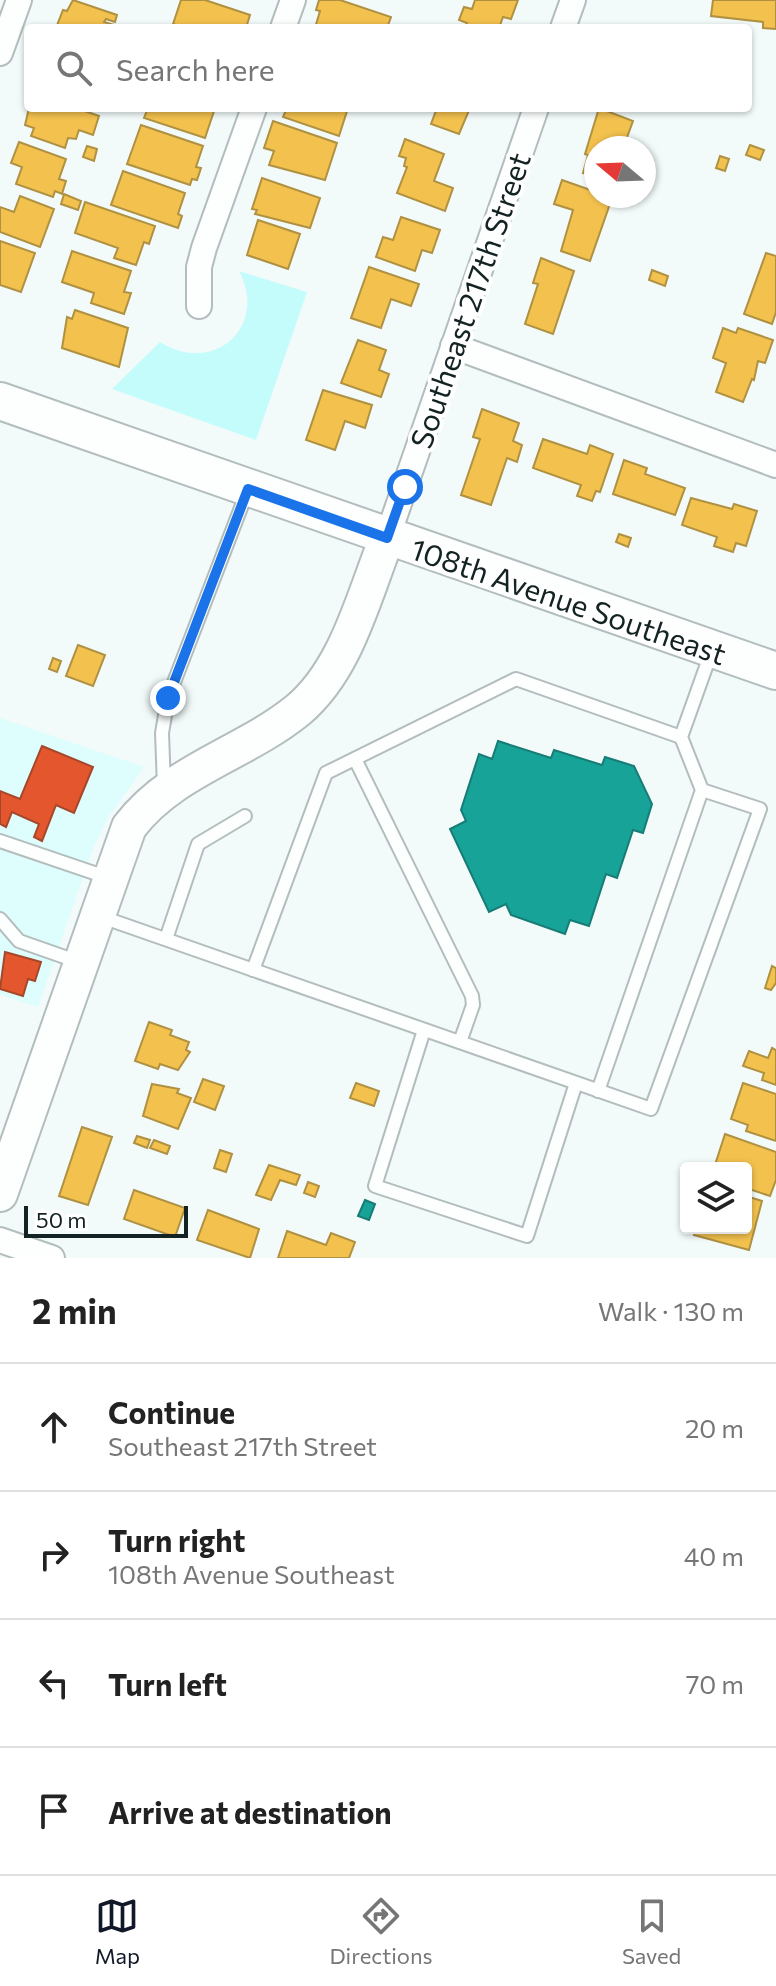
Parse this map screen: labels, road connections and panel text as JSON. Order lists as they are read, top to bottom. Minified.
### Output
{"streets":{"main road":["108th Avenue Southeast"],"street":["Southeast 217th Street"]},"crossings":[["Southeast 217th Street","108th Avenue Southeast"]],"scale_bar":"50 m","north":"left","page":{"search":"Search here","scale":"50 m","heading":["2 min","Walk · 130 m"],"list":[["Continue","Southeast 217th Street","20 m"],["Turn right","108th Avenue Southeast","40 m"],["Turn left","70 m"],"Arrive at destination"],"nav":["Map","Directions","Saved"]}}
